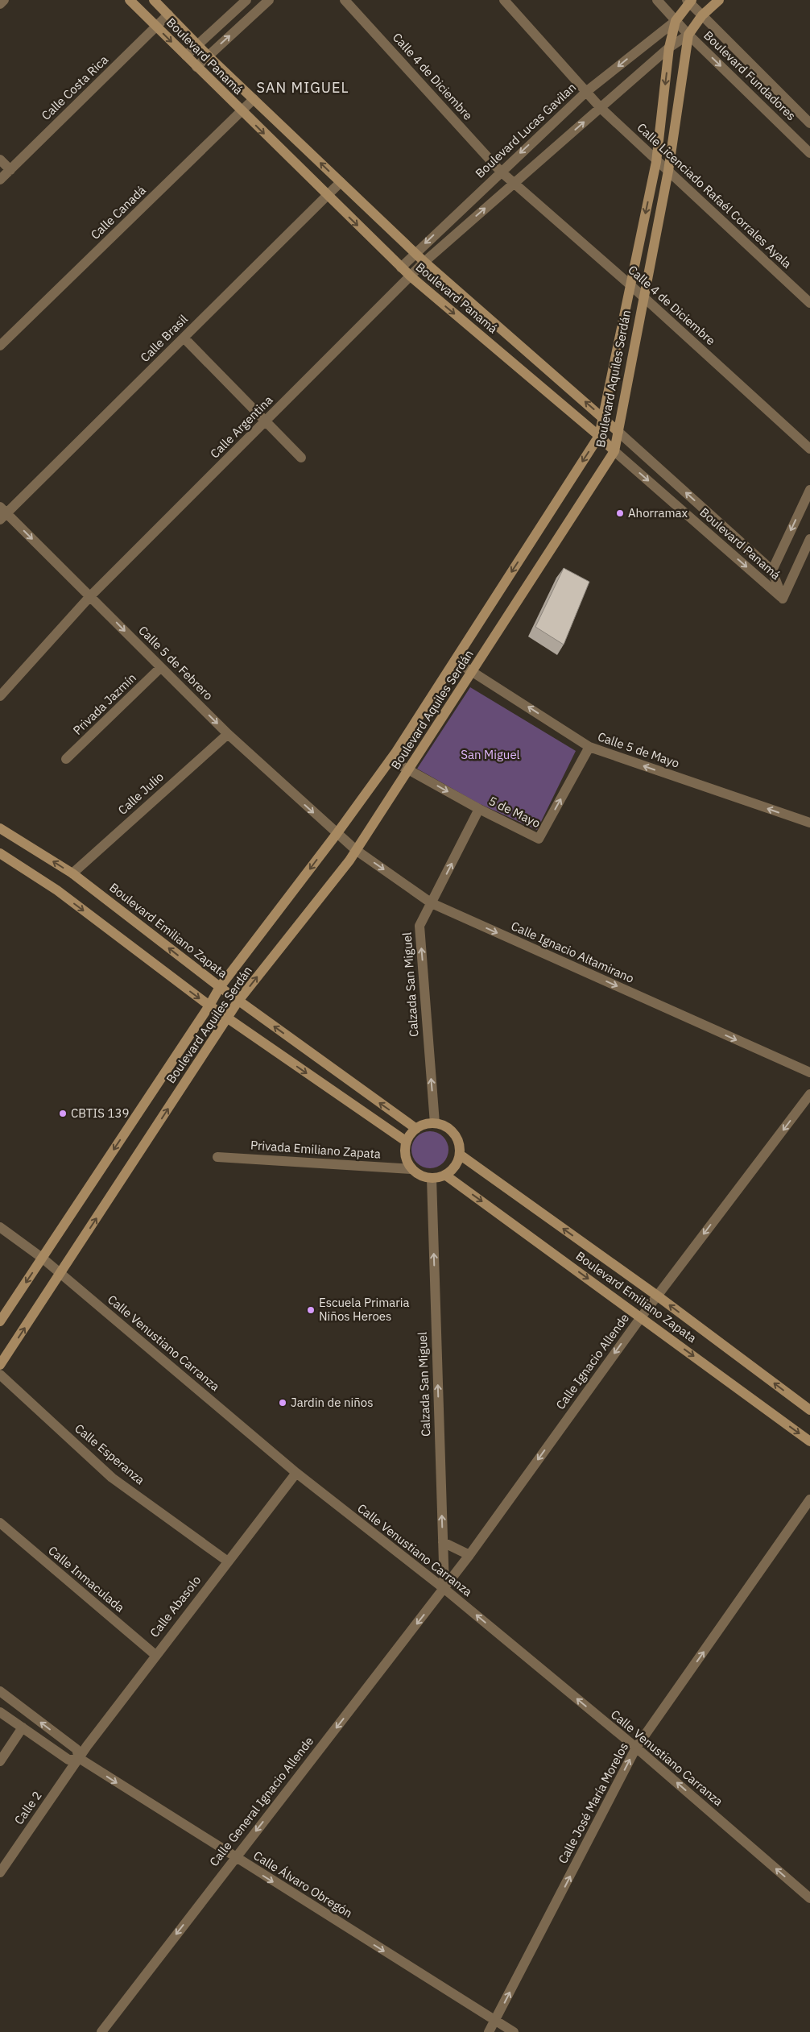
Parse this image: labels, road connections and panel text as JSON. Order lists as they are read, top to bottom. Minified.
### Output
{"streets":{"street":["Boulevard Panamá","Boulevard Fundadores","Calle 4 de Diciembre","Calle Costa Rica","Boulevard Lucas Gavilan","Calle Licenciado Rafaél Corrales Ayala","Calle Canadá","Calle Brasil","Boulevard Aquiles Serdán","Calle Argentina","Calle 5 de Febrero","Privada Jazmín","Calle 5 de Mayo","Calle Julio","5 de Mayo","Boulevard Emiliano Zapata","Calle Ignacio Altamirano","Calzada San Miguel","Privada Emiliano Zapata","Calle Venustiano Carranza","Calle Ignacio Allende","Calle Esperanza","Calle Inmaculada","Calle Abasolo","Calle General Ignacio Allende","Calle José María Morelos","Calle 2","Calle Álvaro Obregón"]},"crossings":[["Boulevard Panamá","Calle Costa Rica"],["Boulevard Panamá","Boulevard Lucas Gavilan"],["Boulevard Panamá","Calle Canadá"],["Boulevard Panamá","Calle Brasil"],["Boulevard Panamá","Boulevard Aquiles Serdán"],["Boulevard Panamá","Calle Argentina"],["Boulevard Fundadores","Boulevard Lucas Gavilan"],["Boulevard Fundadores","Boulevard Aquiles Serdán"],["Calle 4 de Diciembre","Boulevard Lucas Gavilan"],["Calle 4 de Diciembre","Boulevard Aquiles Serdán"],["Boulevard Lucas Gavilan","Calle Licenciado Rafaél Corrales Ayala"],["Boulevard Lucas Gavilan","Boulevard Aquiles Serdán"],["Calle Licenciado Rafaél Corrales Ayala","Boulevard Aquiles Serdán"],["Calle Brasil","Calle 5 de Febrero"],["Boulevard Aquiles Serdán","Calle 5 de Febrero"],["Boulevard Aquiles Serdán","Calle 5 de Mayo"],["Boulevard Aquiles Serdán","5 de Mayo"],["Boulevard Aquiles Serdán","Boulevard Emiliano Zapata"],["Boulevard Aquiles Serdán","Calle Ignacio Altamirano"],["Boulevard Aquiles Serdán","Calle Venustiano Carranza"],["Calle Argentina","Calle 5 de Febrero"],["Calle 5 de Febrero","Privada Jazmín"],["Calle 5 de Febrero","Calle Julio"],["Calle 5 de Febrero","Calle Ignacio Altamirano"],["Calle 5 de Mayo","5 de Mayo"],["Calle Julio","Boulevard Emiliano Zapata"],["5 de Mayo","Calzada San Miguel"],["Boulevard Emiliano Zapata","Calzada San Miguel"],["Boulevard Emiliano Zapata","Privada Emiliano Zapata"],["Boulevard Emiliano Zapata","Calle Ignacio Allende"],["Calle Ignacio Altamirano","Calzada San Miguel"],["Calzada San Miguel","Privada Emiliano Zapata"],["Calzada San Miguel","Calle Venustiano Carranza"],["Calzada San Miguel","Calle Ignacio Allende"],["Calzada San Miguel","Calle General Ignacio Allende"],["Calle Venustiano Carranza","Calle Ignacio Allende"],["Calle Venustiano Carranza","Calle Abasolo"],["Calle Venustiano Carranza","Calle General Ignacio Allende"],["Calle Venustiano Carranza","Calle José María Morelos"],["Calle Ignacio Allende","Calle General Ignacio Allende"],["Calle Esperanza","Calle Abasolo"],["Calle Inmaculada","Calle Abasolo"],["Calle Abasolo","Calle 2"],["Calle Abasolo","Calle Álvaro Obregón"],["Calle General Ignacio Allende","Calle Álvaro Obregón"],["Calle José María Morelos","Calle Álvaro Obregón"],["Calle 2","Calle Álvaro Obregón"]],"one_way":["Calle 5 de Febrero","Calle 5 de Mayo","Calle Ignacio Altamirano","Calzada San Miguel","Calle Venustiano Carranza","Calle Ignacio Allende","Calle General Ignacio Allende","Calle José María Morelos"],"districts":["SAN MIGUEL"],"parks":["San Miguel"],"places":["Ahorramax","CBTIS 139","Escuela Primaria Niños Heroes","Jardin de niños"]}
